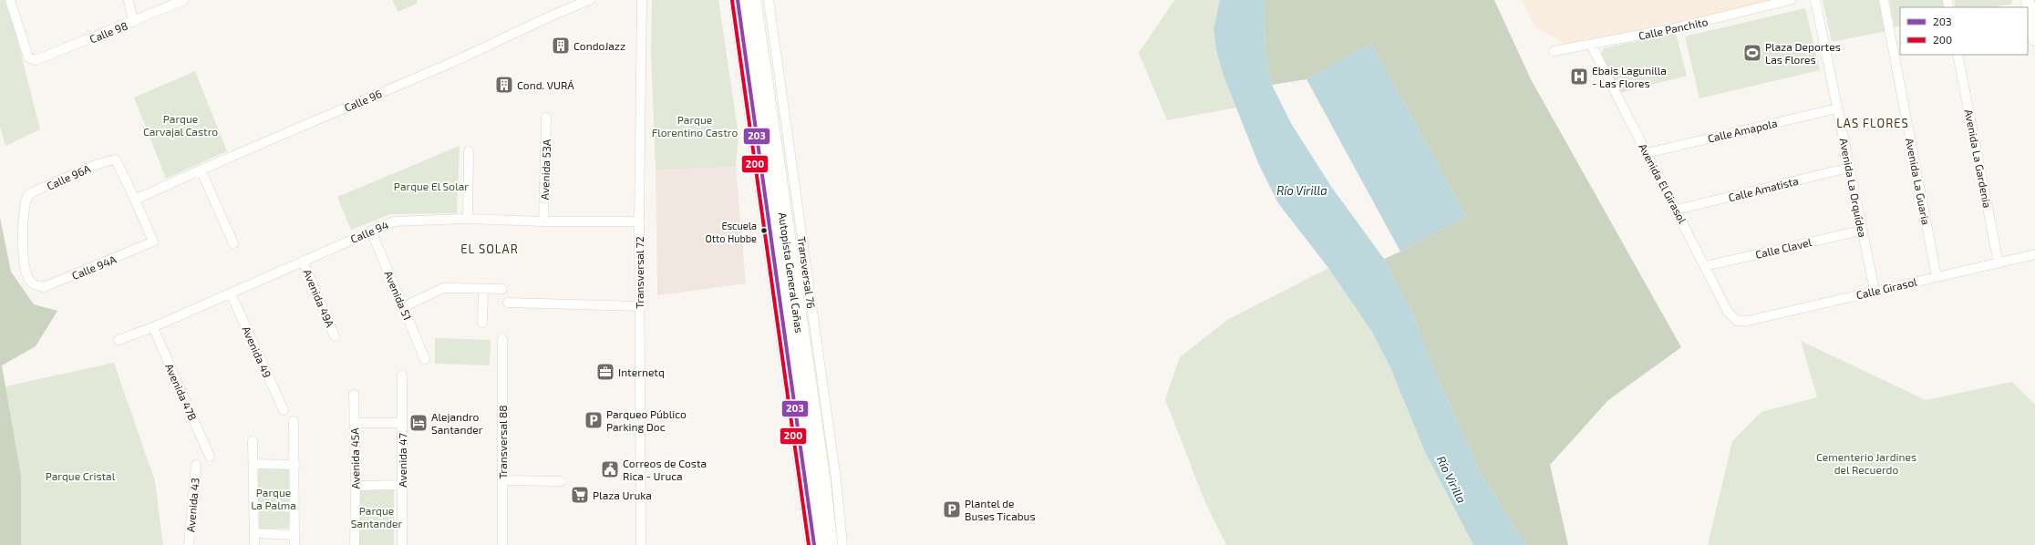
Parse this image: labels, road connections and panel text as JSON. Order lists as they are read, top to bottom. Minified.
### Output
{"streets":{"highway":["Autopista General Cañas"],"street":["Calle Panchito","Calle 98","Calle 96","Calle Amapola","Avenida La Gardenia","Avenida 53A","Calle 96A","Avenida La Guaria","Avenida El Girasol","Avenida La Orquídea","Calle Amatista","Calle 94","Calle Clavel","Calle 94A","Transversal 72","Transversal 76","Calle Girasol","Avenida 51","Avenida 49A","Avenida 49","Avenida 47B","Transversal 88","Avenida 45A","Avenida 47","Avenida 43"]},"crossings":[["Calle Panchito","Avenida El Girasol"],["Calle 96","Calle 96A"],["Calle 96","Calle 94A"],["Calle Amapola","Avenida El Girasol"],["Calle Amapola","Avenida La Orquídea"],["Avenida La Gardenia","Calle Girasol"],["Avenida 53A","Calle 94"],["Calle 96A","Calle 94A"],["Avenida La Guaria","Calle Girasol"],["Avenida El Girasol","Calle Amatista"],["Avenida El Girasol","Calle Clavel"],["Avenida El Girasol","Calle Girasol"],["Avenida La Orquídea","Calle Amatista"],["Avenida La Orquídea","Calle Clavel"],["Avenida La Orquídea","Calle Girasol"],["Calle 94","Transversal 72"],["Calle 94","Avenida 51"],["Calle 94","Avenida 49A"],["Calle 94","Avenida 49"],["Calle 94","Avenida 47B"]],"districts":["LAS FLORES","EL SOLAR"],"water":["Río Virilla"],"parks":["Parque Carvajal Castro","Parque Florentino Castro","Parque El Solar","Cementerio Jardines del Recuerdo","Parque Cristal","Parque La Palma","Parque Santander"],"places":{"building":["CondoJazz","Cond. VURÁ"],"sports":["Plaza Deportes Las Flores"],"hospital":["Ebais Lagunilla - Las Flores"],"other":["Escuela Otto Hubbe"],"office":["Internetq"],"parking":["Parqueo Público Parking Doc","Plantel de Buses Ticabus"],"hotel":["Alejandro Santander"],"public building":["Correos de Costa Rica - Uruca"],"supermarket":["Plaza Uruka"]},"lines":["transit line 203","transit line 200"],"legend":["203","200"]}
